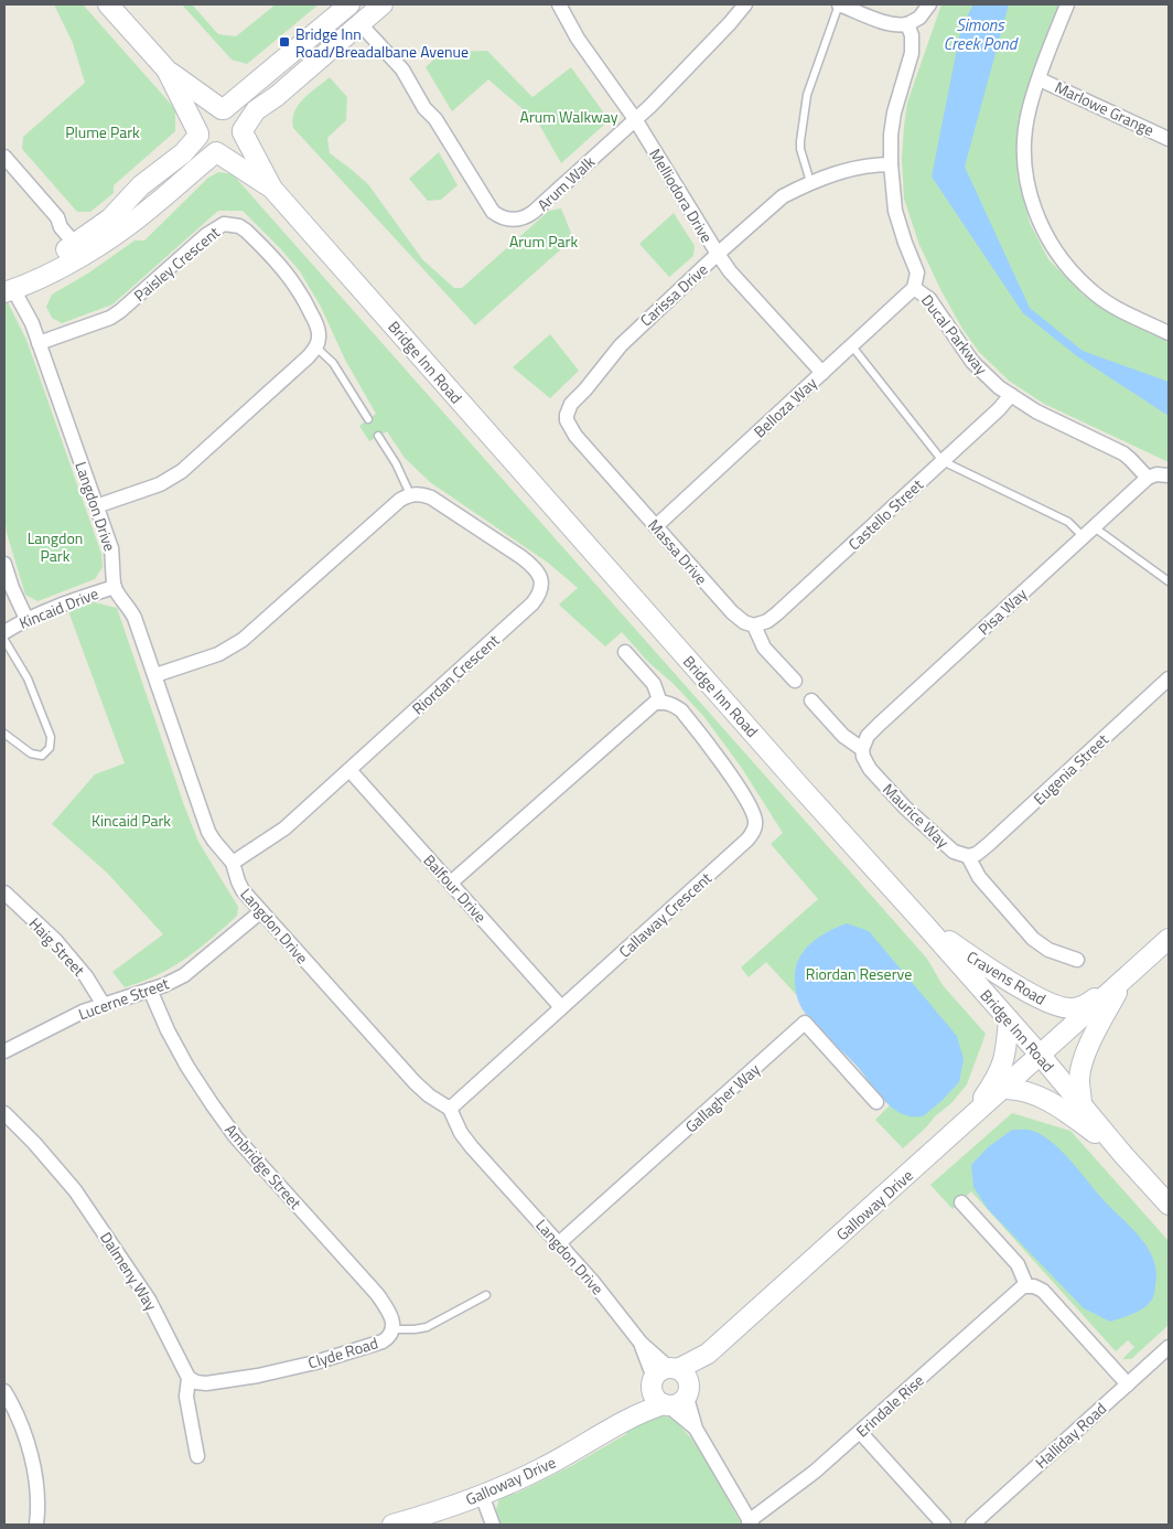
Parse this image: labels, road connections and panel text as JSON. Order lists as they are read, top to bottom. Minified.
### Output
{"streets":{"street":["Marlowe Grange","Arum Walk","Melliodora Drive","Paisley Crescent","Carissa Drive","Ducal Parkway","Bridge Inn Road","Belloza Way","Langdon Drive","Castello Street","Massa Drive","Kincaid Drive","Pisa Way","Riordan Crescent","Eugenia Street","Maurice Way","Balfour Drive","Callaway Crescent","Haig Street","Cravens Road","Lucerne Street","Gallagher Way","Ambridge Street","Galloway Drive","Dalmeny Way","Clyde Road","Erindale Rise","Halliday Road"]},"crossings":[["Arum Walk","Melliodora Drive"],["Melliodora Drive","Carissa Drive"],["Melliodora Drive","Belloza Way"],["Paisley Crescent","Langdon Drive"],["Carissa Drive","Ducal Parkway"],["Carissa Drive","Massa Drive"],["Ducal Parkway","Belloza Way"],["Ducal Parkway","Castello Street"],["Ducal Parkway","Pisa Way"],["Bridge Inn Road","Cravens Road"],["Bridge Inn Road","Galloway Drive"],["Belloza Way","Massa Drive"],["Langdon Drive","Kincaid Drive"],["Langdon Drive","Riordan Crescent"],["Langdon Drive","Callaway Crescent"],["Langdon Drive","Lucerne Street"],["Langdon Drive","Gallagher Way"],["Langdon Drive","Galloway Drive"],["Castello Street","Massa Drive"],["Pisa Way","Maurice Way"],["Riordan Crescent","Balfour Drive"],["Eugenia Street","Maurice Way"],["Balfour Drive","Callaway Crescent"],["Haig Street","Lucerne Street"],["Cravens Road","Galloway Drive"],["Lucerne Street","Ambridge Street"],["Ambridge Street","Clyde Road"],["Dalmeny Way","Clyde Road"]],"water":["Simons Creek Pond"],"parks":["Arum Walkway","Plume Park","Arum Park","Langdon Park","Kincaid Park","Riordan Reserve"],"places":{"transit":["Bridge Inn Road/Breadalbane Avenue"]}}
